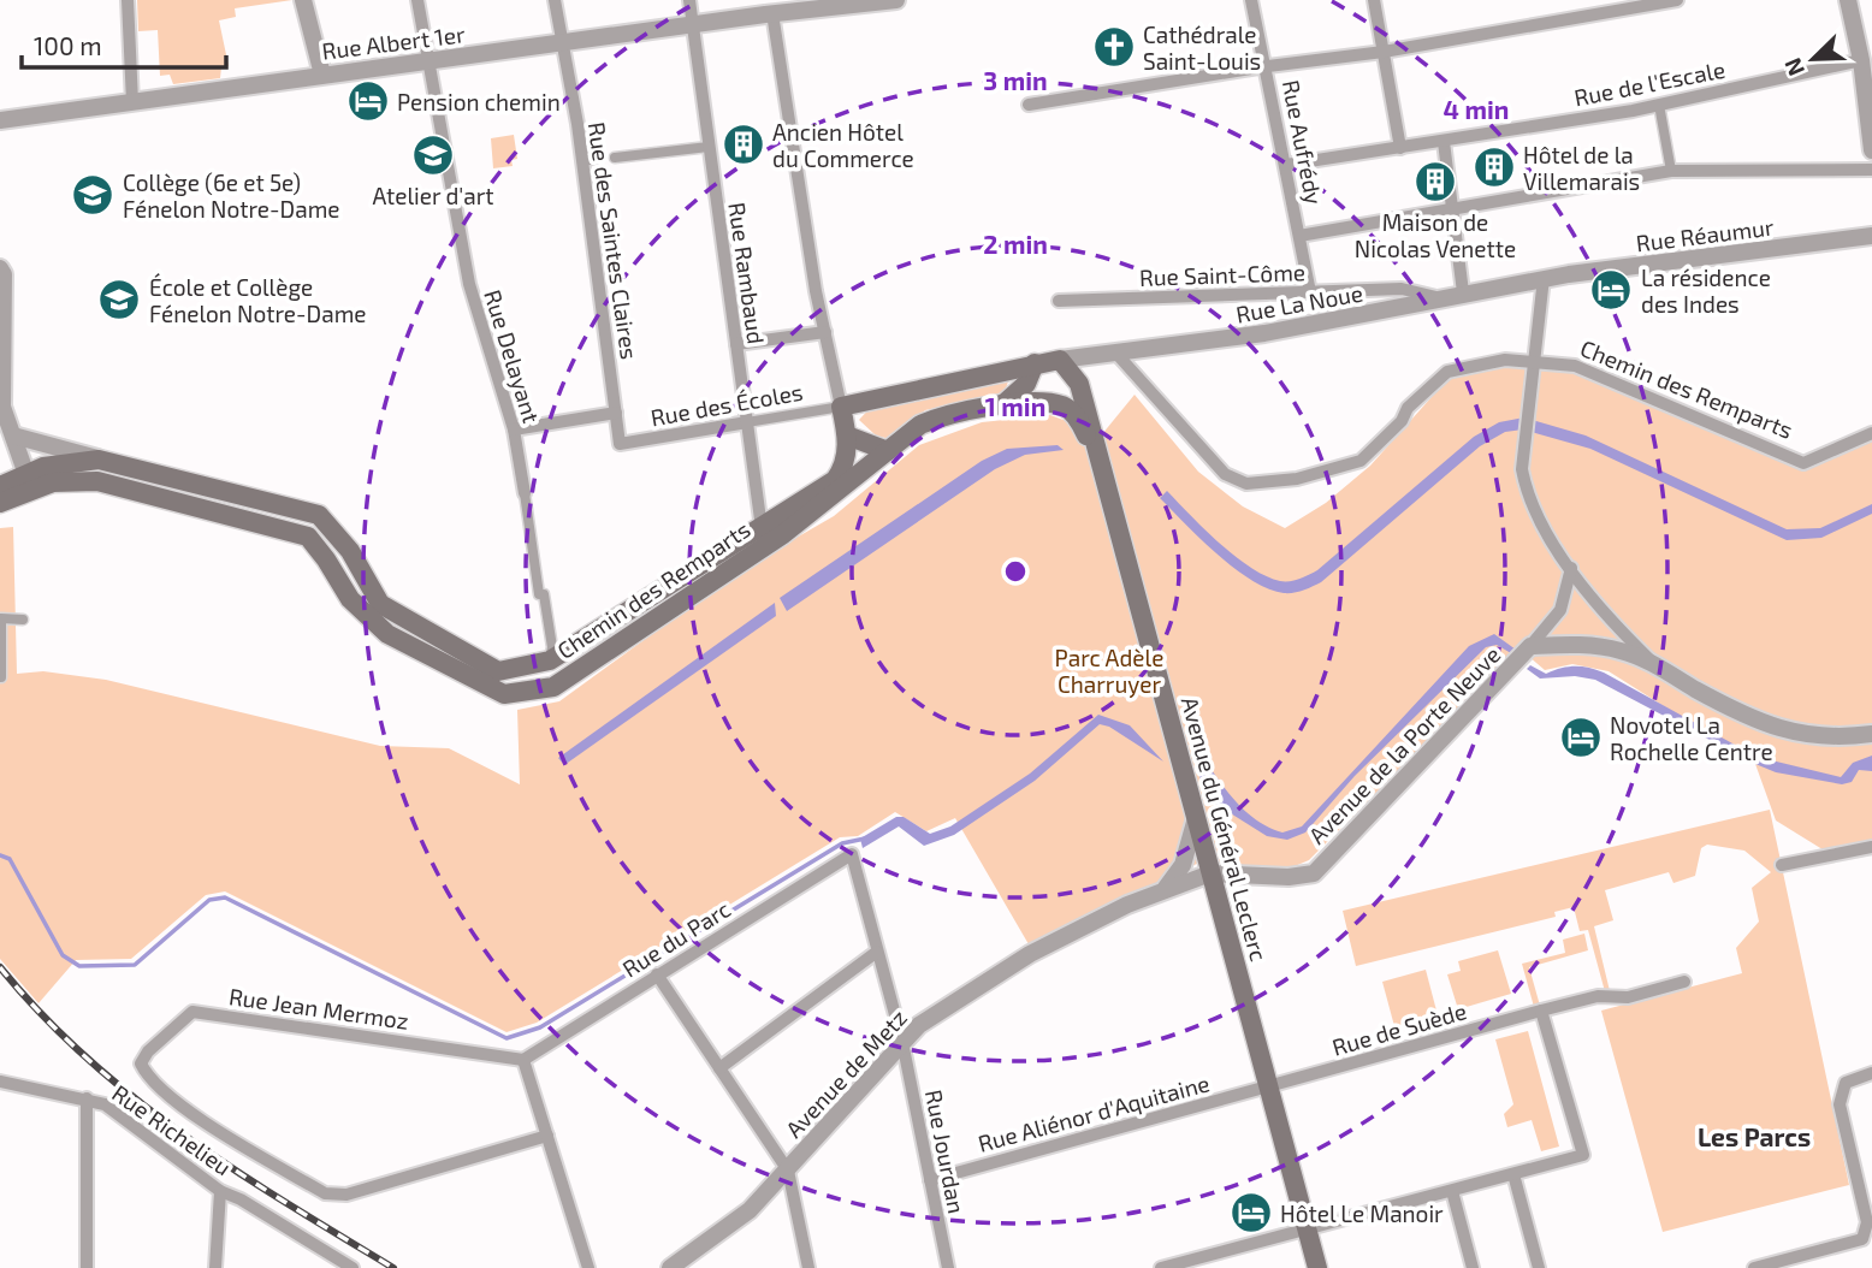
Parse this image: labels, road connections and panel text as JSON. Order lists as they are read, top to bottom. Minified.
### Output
{"streets":{"main road":["Chemin des Remparts","Avenue du Général Leclerc"],"street":["Rue Albert 1er","Rue de l'Escale","Rue Aufrédy","Rue Réaumur","Rue des Saintes Claires","Rue Rambaud","Rue Saint-Côme","Rue La Noue","Rue Delayant","Rue des Écoles","Avenue de la Porte Neuve","Rue du Parc","Rue Jean Mermoz","Rue de Suède","Avenue de Metz","Rue Aliénor d'Aquitaine","Rue Richelieu","Rue Jourdan"]},"crossings":[["Rue Albert 1er","Rue des Saintes Claires"],["Rue Albert 1er","Rue Rambaud"],["Rue Albert 1er","Rue Delayant"],["Rue de l'Escale","Rue Aufrédy"],["Rue Aufrédy","Rue Saint-Côme"],["Rue Réaumur","Rue La Noue"],["Rue des Saintes Claires","Rue des Écoles"],["Rue Rambaud","Chemin des Remparts"],["Rue Rambaud","Rue des Écoles"],["Rue Saint-Côme","Rue La Noue"],["Rue La Noue","Chemin des Remparts"],["Rue La Noue","Avenue du Général Leclerc"],["Rue Delayant","Chemin des Remparts"],["Chemin des Remparts","Rue des Écoles"],["Chemin des Remparts","Avenue du Général Leclerc"],["Avenue de la Porte Neuve","Avenue du Général Leclerc"],["Avenue de la Porte Neuve","Avenue de Metz"],["Avenue du Général Leclerc","Rue de Suède"],["Avenue du Général Leclerc","Avenue de Metz"],["Avenue du Général Leclerc","Rue Aliénor d'Aquitaine"],["Rue du Parc","Rue Jean Mermoz"],["Rue du Parc","Rue Jourdan"],["Rue de Suède","Rue Aliénor d'Aquitaine"],["Avenue de Metz","Rue Jourdan"],["Rue Aliénor d'Aquitaine","Rue Jourdan"]],"districts":["Les Parcs"],"parks":["Parc Adèle Charruyer"],"places":{"church":["Cathédrale Saint-Louis"],"hotel":["Pension chemin","La résidence des Indes","Novotel La Rochelle Centre","Hôtel Le Manoir"],"building":["Ancien Hôtel du Commerce","Hôtel de la Villemarais","Maison de Nicolas Venette"],"school or university":["Atelier d'art","Collège (6e et 5e) Fénelon Notre-Dame","École et Collège Fénelon Notre-Dame"]},"scale_bar":"100 m","north":"bottom left","rings":["3 min","4 min","2 min","1 min"]}
